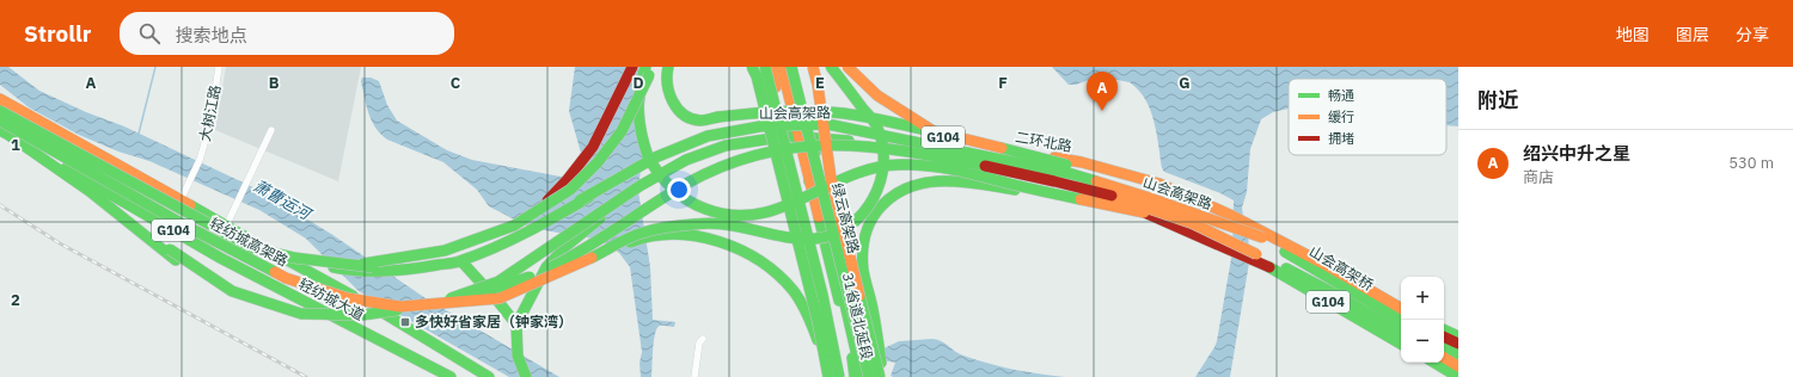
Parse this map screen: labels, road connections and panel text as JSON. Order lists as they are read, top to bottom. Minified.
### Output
{"streets":{"main road":["山会高架路","G104","二环北路","绿云高架路","轻纺城高架路","山会高架桥","轻纺城大道","31省道北延段"],"street":["大树江路"]},"crossings":[["大树江路","G104"],["大树江路","轻纺城大道"],["山会高架路","G104"],["山会高架路","轻纺城高架路"],["山会高架路","山会高架桥"],["G104","二环北路"],["G104","轻纺城高架路"],["G104","山会高架桥"],["G104","轻纺城大道"],["G104","31省道北延段"],["二环北路","31省道北延段"]],"water":["萧曹运河"],"places":{"transit":["多快好省家居（钟家湾）"]},"legend":["畅通","缓行","拥堵"],"page":{"header":"Strollr","search":"搜索地点","nav":["地图","图层","分享"],"heading":"附近","pins":"A","list":[{"mark":"A","name":"绍兴中升之星","note":"商店","value":"530 m"}],"map_buttons":["+","−"]},"grid":{"columns":["A","B","C","D","E","F","G"],"rows":["1","2"]}}
